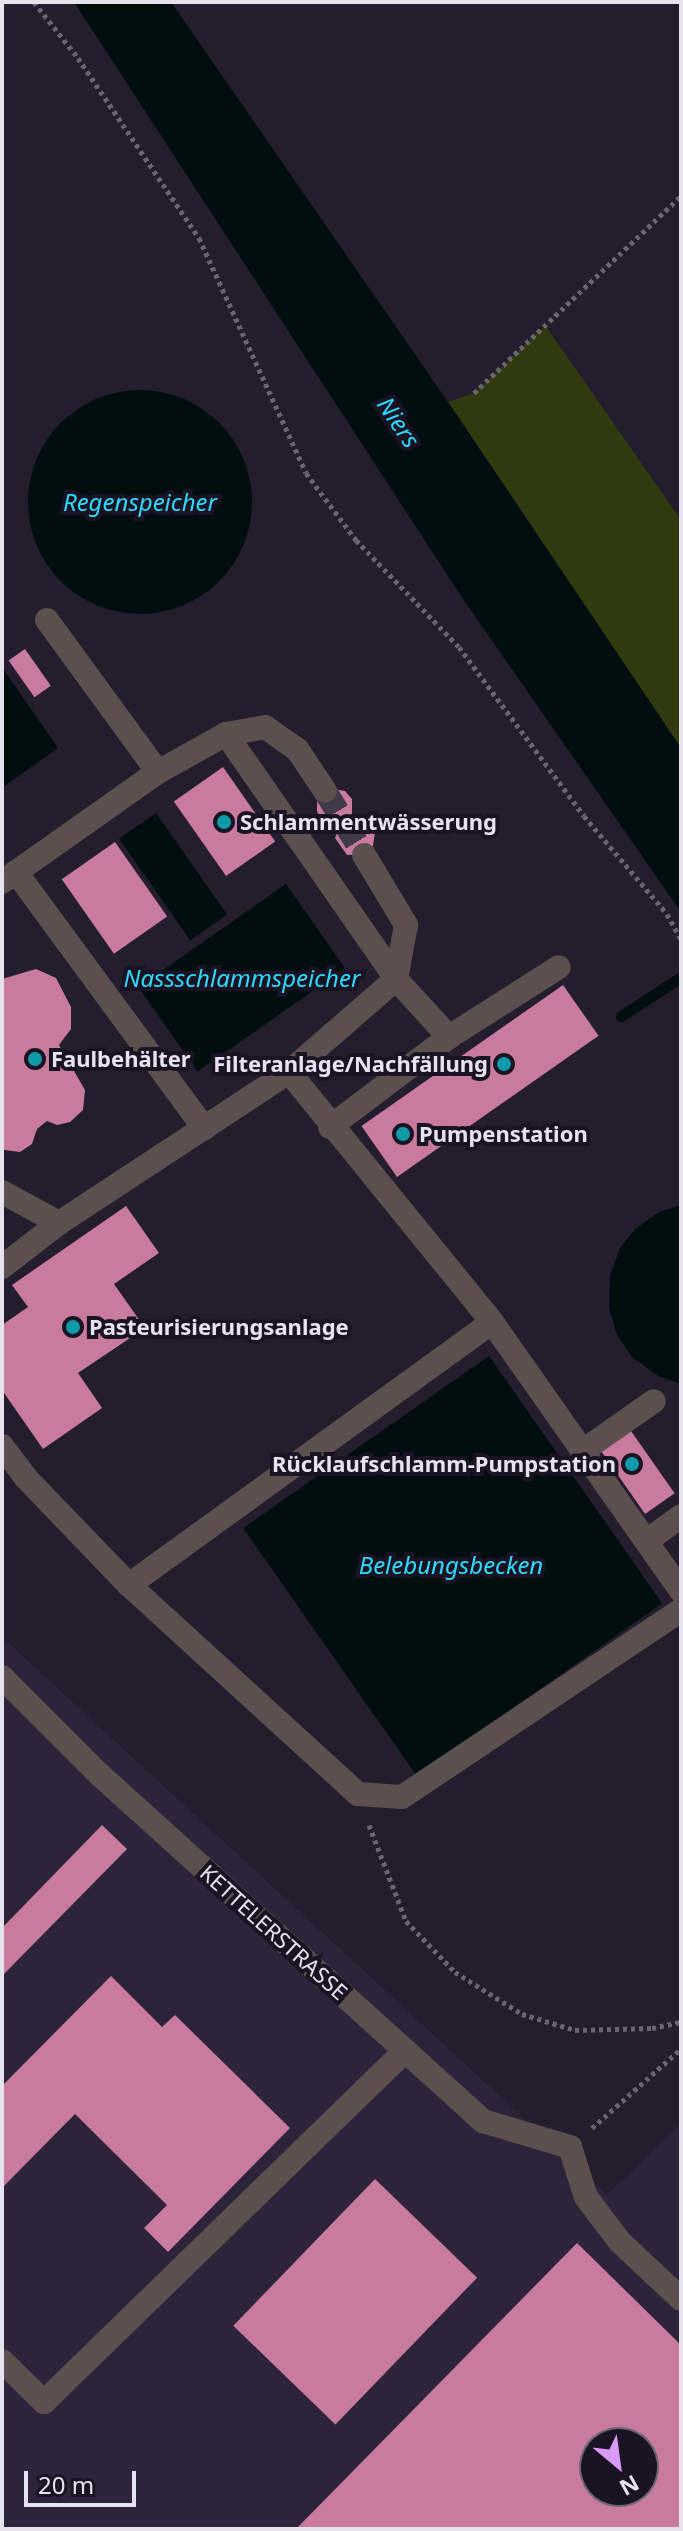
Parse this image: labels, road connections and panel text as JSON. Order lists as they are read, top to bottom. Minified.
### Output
{"streets":{"street":["KETTELERSTRASSE"]},"water":["Niers","Regenspeicher","Nassschlammspeicher","Belebungsbecken"],"places":["Schlammentwässerung","Faulbehälter","Filteranlage/Nachfällung","Pumpenstation","Pasteurisierungsanlage","Rücklaufschlamm-Pumpstation"],"scale_bar":"20 m","north":"bottom right"}
